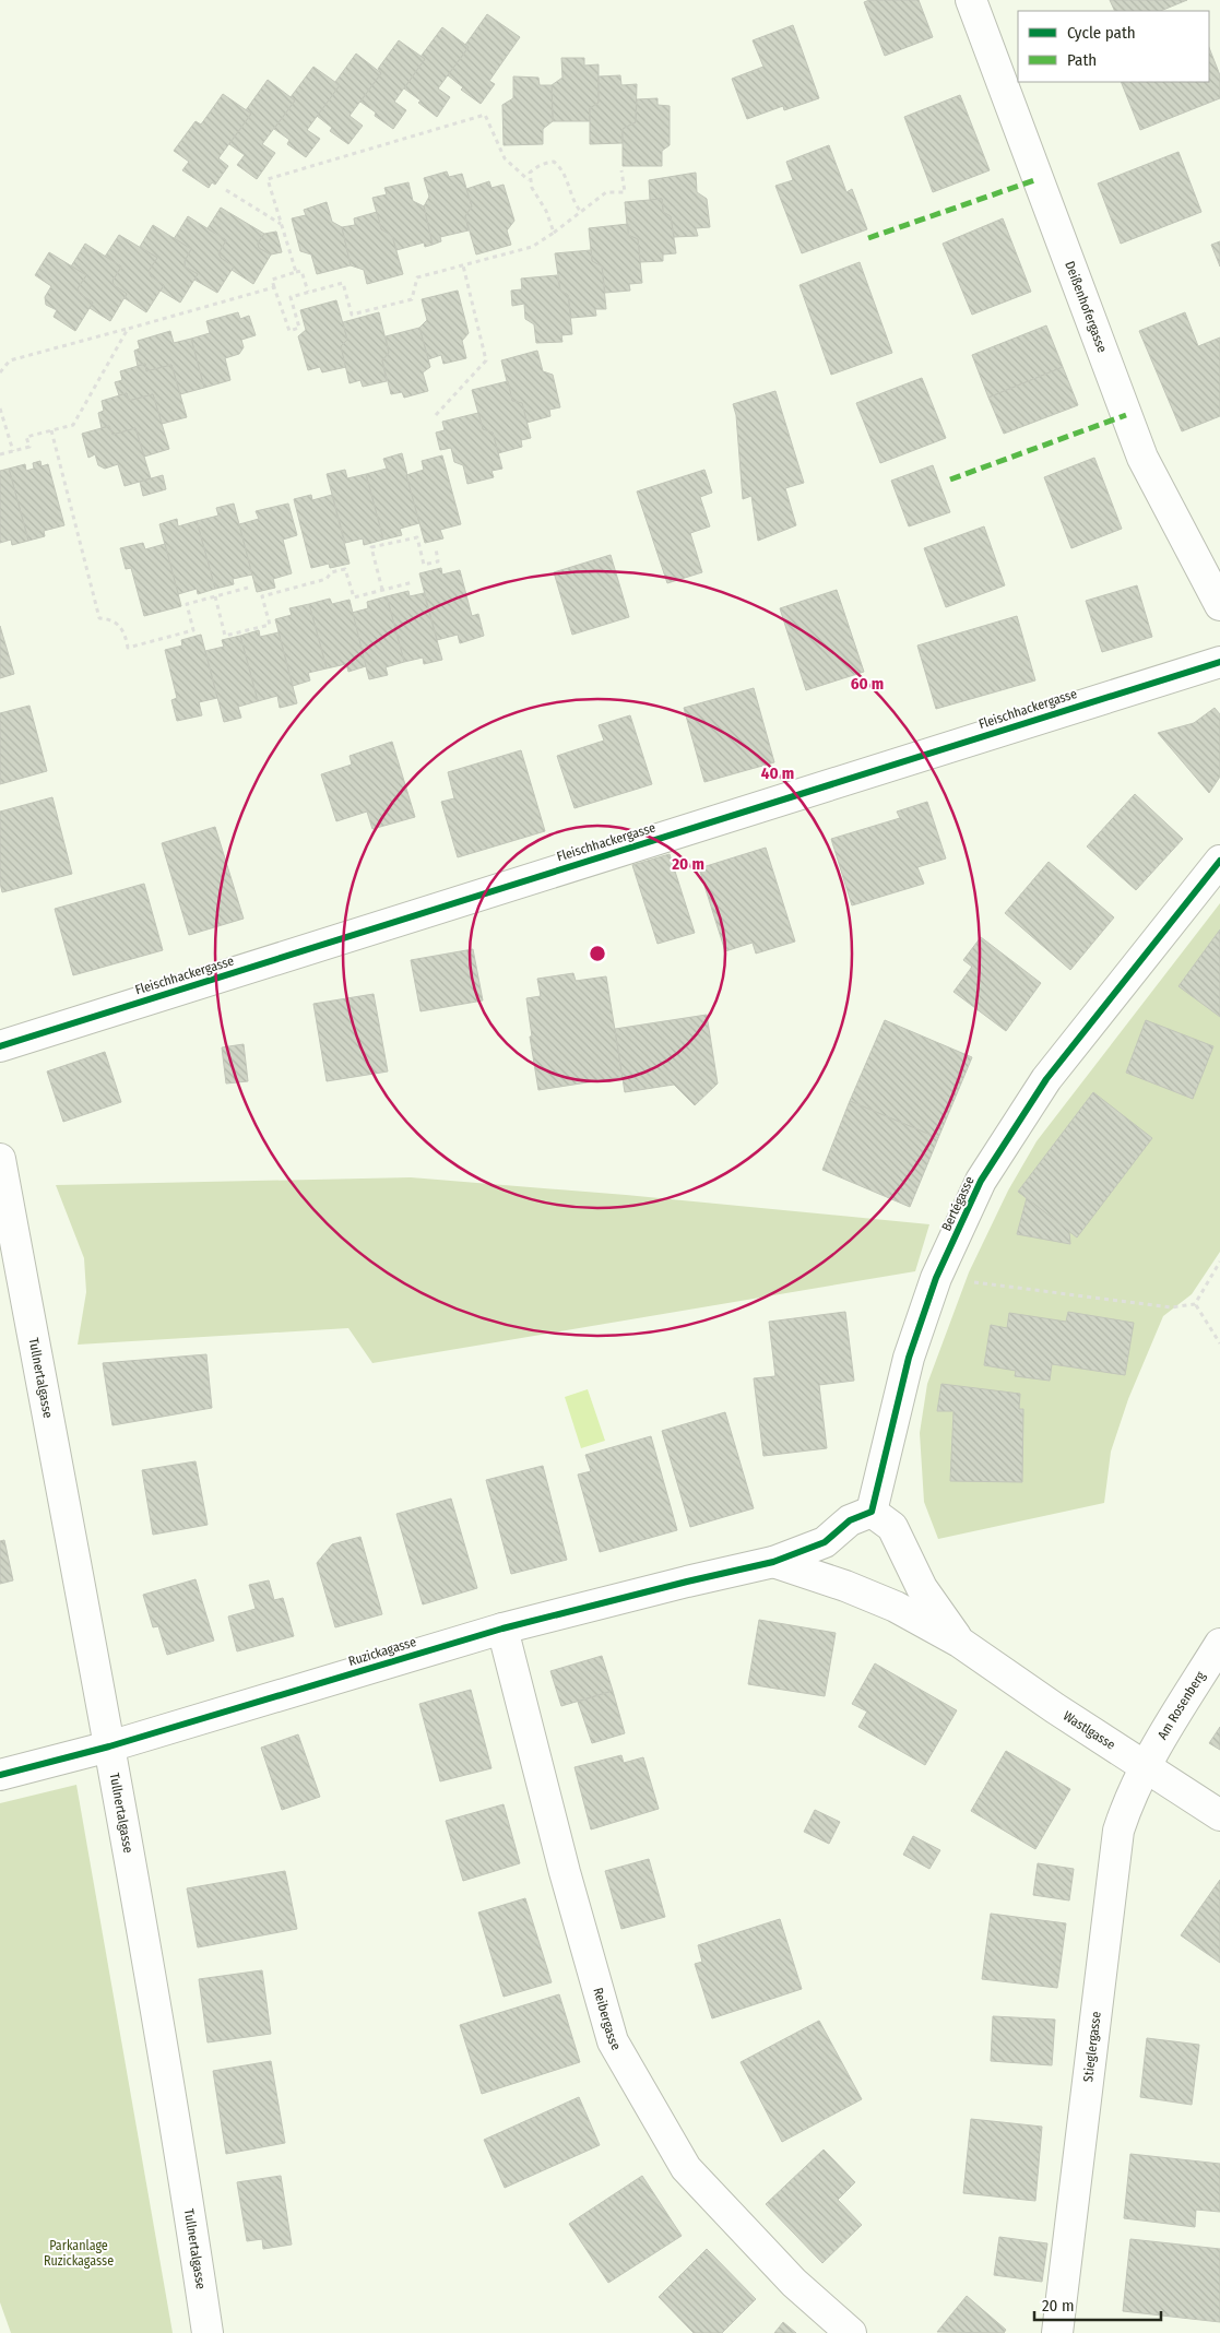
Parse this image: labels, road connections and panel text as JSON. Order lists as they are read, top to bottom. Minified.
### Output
{"streets":{"street":["Deißenhofergasse","Fleischhackergasse","Bertégasse","Tullnertalgasse","Ruzickagasse","Am Rosenberg","Wastlgasse","Reibergasse","Stieglergasse"]},"crossings":[["Bertégasse","Wastlgasse"],["Tullnertalgasse","Ruzickagasse"],["Ruzickagasse","Wastlgasse"],["Ruzickagasse","Reibergasse"],["Am Rosenberg","Wastlgasse"],["Am Rosenberg","Stieglergasse"],["Wastlgasse","Stieglergasse"]],"parks":["Parkanlage Ruzickagasse"],"legend":["Cycle path","Path"],"scale_bar":"20 m","rings":["60 m","40 m","20 m"]}
